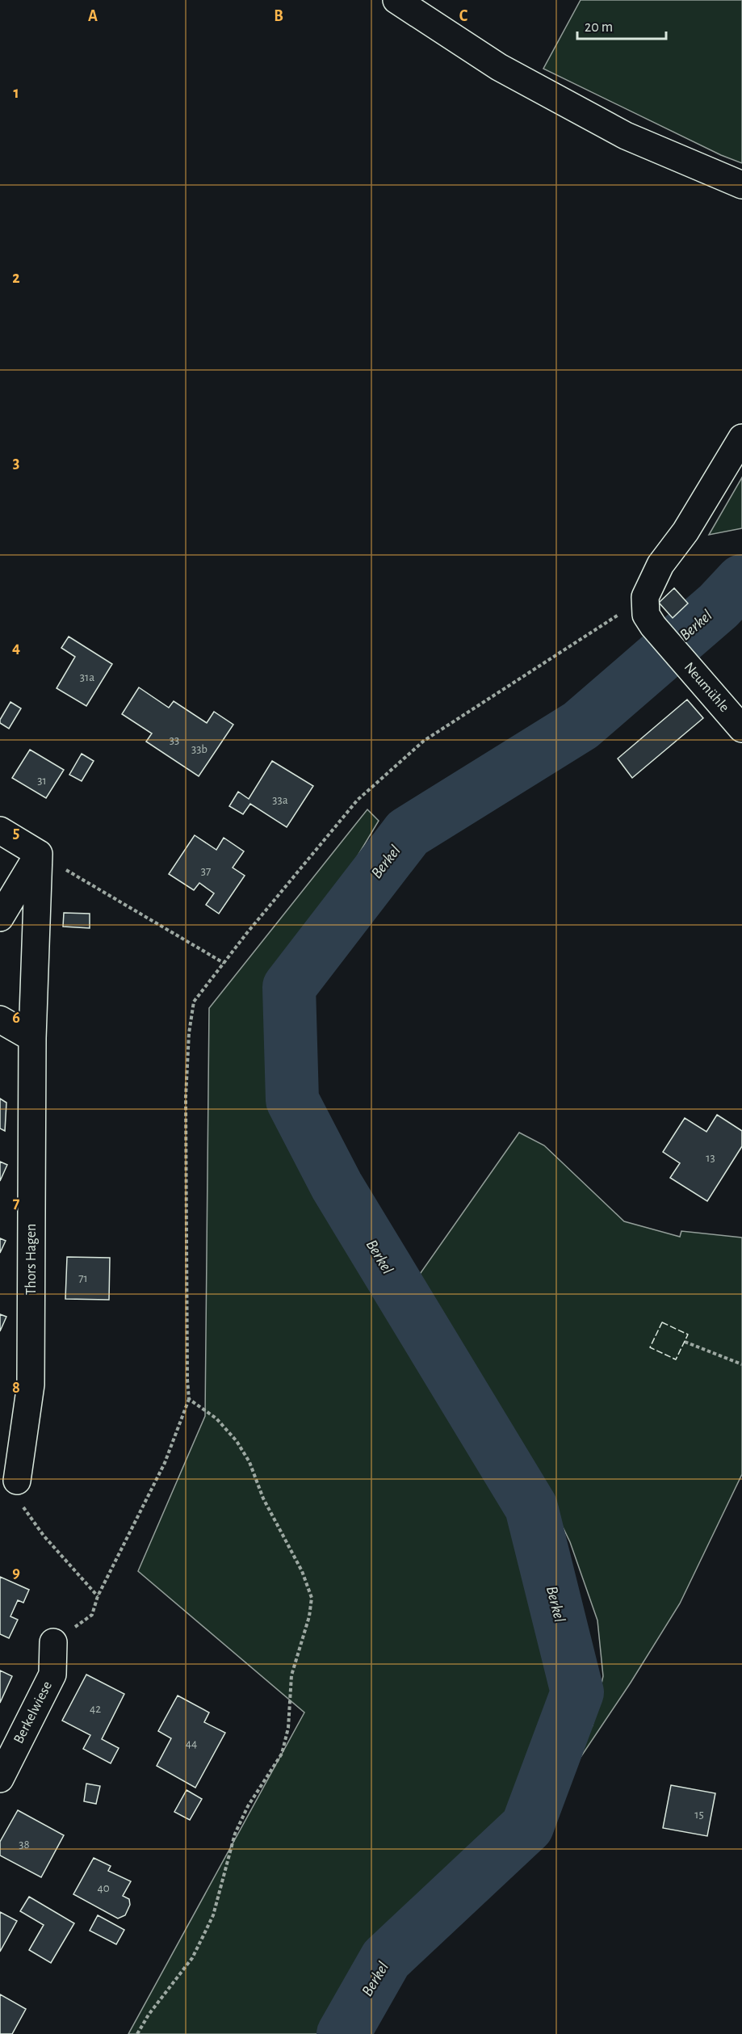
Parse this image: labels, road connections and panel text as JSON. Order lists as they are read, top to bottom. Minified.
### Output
{"streets":{"street":["Neumühle","Thors Hagen","Berkelwiese"]},"water":["Berkel"],"house_numbers":["31a","33","33b","31","33a","37","13","71","42","44","15","38","40"],"scale_bar":"20 m","grid":{"columns":["A","B","C"],"rows":["1","2","3","4","5","6","7","8","9"]}}
